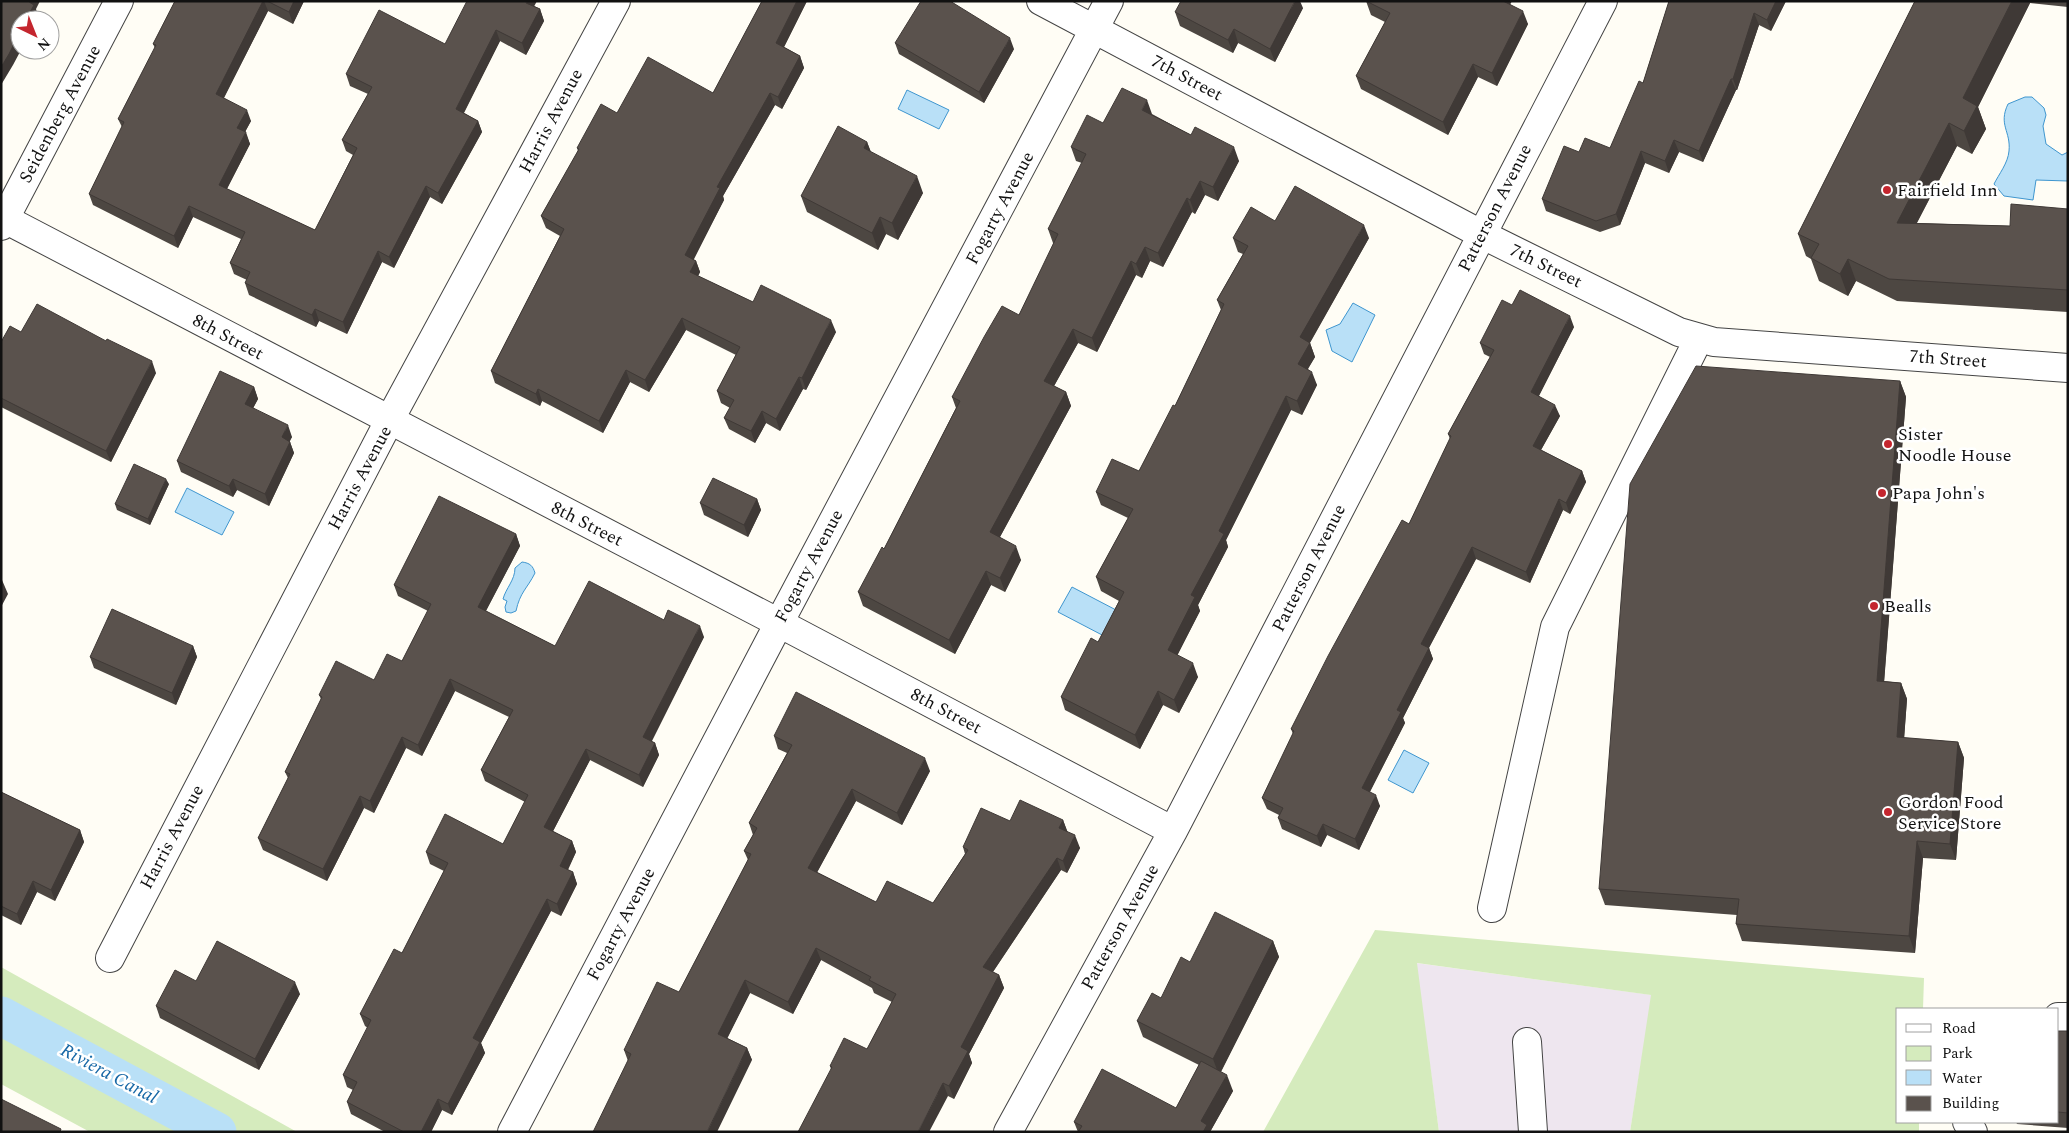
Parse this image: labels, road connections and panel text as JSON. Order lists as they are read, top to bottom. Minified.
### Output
{"streets":{"street":["7th Street","Seidenberg Avenue","Harris Avenue","Fogarty Avenue","Patterson Avenue","8th Street"]},"crossings":[["7th Street","Fogarty Avenue"],["7th Street","Patterson Avenue"],["Seidenberg Avenue","8th Street"],["Harris Avenue","8th Street"],["Fogarty Avenue","8th Street"],["Patterson Avenue","8th Street"]],"water":["Riviera Canal"],"places":["Fairfield Inn","Sister Noodle House","Papa John's","Bealls","Gordon Food Service Store"],"legend":["Road","Park","Water","Building"],"north":"bottom right"}
